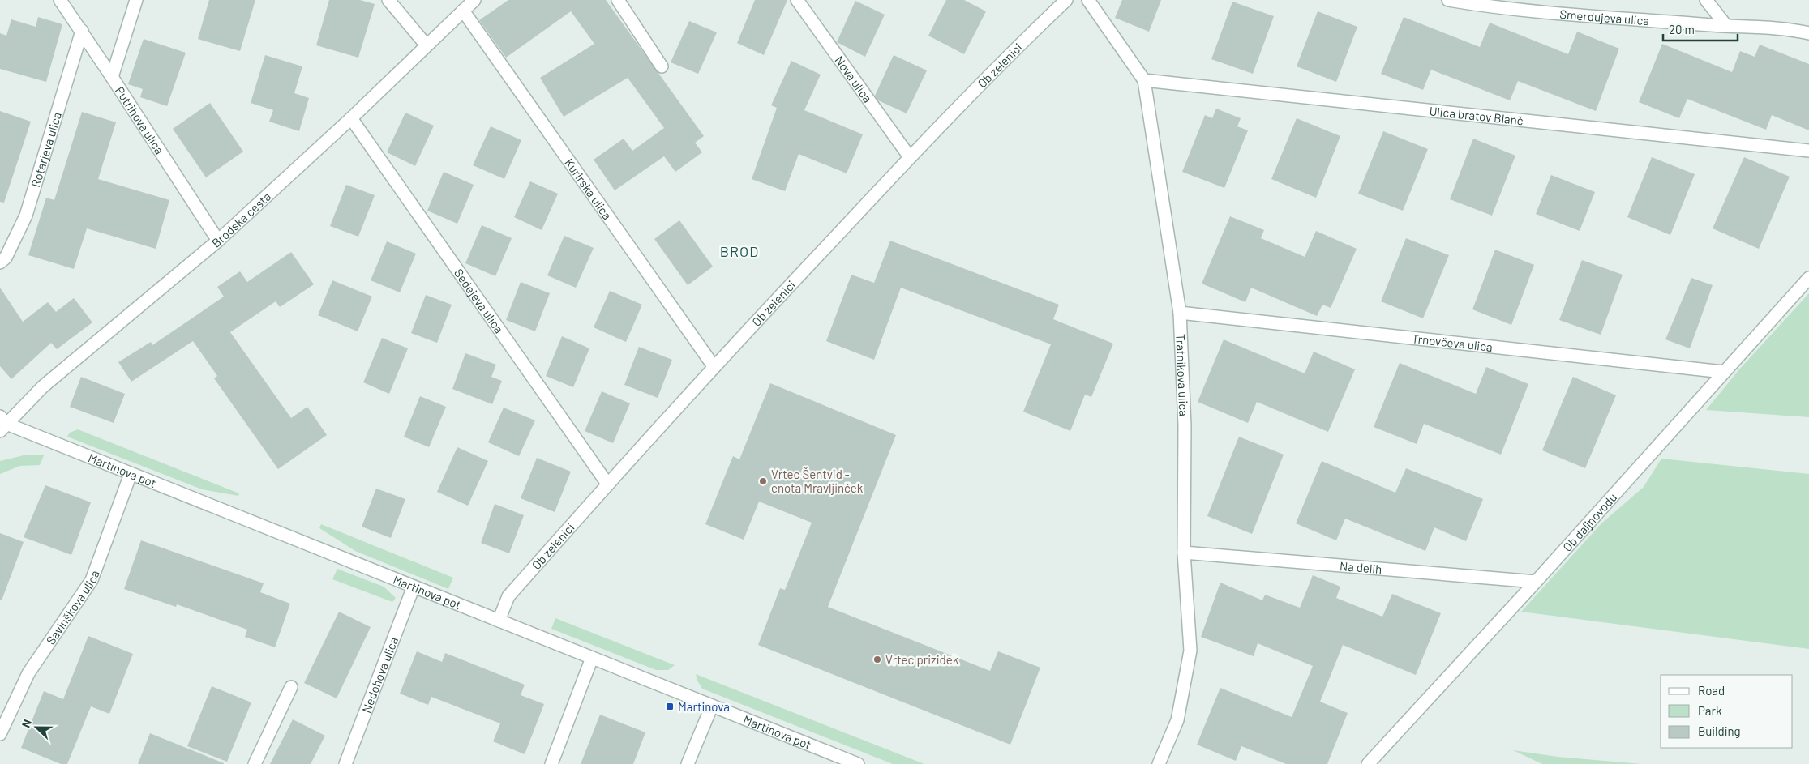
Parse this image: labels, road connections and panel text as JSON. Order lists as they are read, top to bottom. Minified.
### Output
{"streets":{"street":["Smerdujeva ulica","Ob zelenici","Nova ulica","Ulica bratov Blanč","Putrihova ulica","Rotarjeva ulica","Kurirska ulica","Brodska cesta","Sedejeva ulica","Trnovčeva ulica","Tratnikova ulica","Martinova pot","Ob daljnovodu","Na delih","Savinškova ulica","Nedohova ulica"]},"crossings":[["Ob zelenici","Nova ulica"],["Ob zelenici","Kurirska ulica"],["Ob zelenici","Sedejeva ulica"],["Ob zelenici","Martinova pot"],["Ulica bratov Blanč","Tratnikova ulica"],["Putrihova ulica","Rotarjeva ulica"],["Putrihova ulica","Brodska cesta"],["Kurirska ulica","Brodska cesta"],["Brodska cesta","Sedejeva ulica"],["Brodska cesta","Martinova pot"],["Trnovčeva ulica","Tratnikova ulica"],["Trnovčeva ulica","Ob daljnovodu"],["Tratnikova ulica","Na delih"],["Martinova pot","Savinškova ulica"],["Martinova pot","Nedohova ulica"],["Ob daljnovodu","Na delih"]],"districts":["BROD"],"places":{"other":["Vrtec Šentvid - enota Mravljinček","Vrtec prizidek"],"transit":["Martinova"]},"legend":["Road","Park","Building"],"scale_bar":"20 m","north":"left"}
